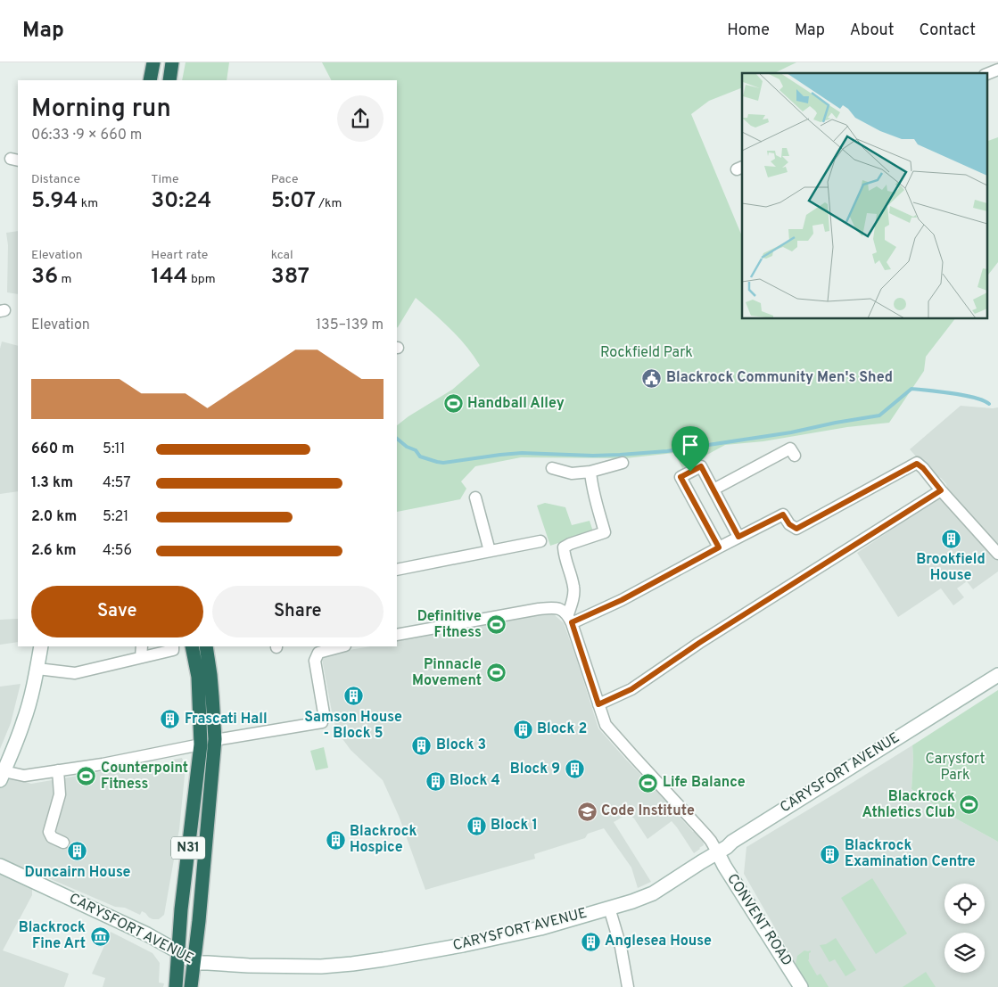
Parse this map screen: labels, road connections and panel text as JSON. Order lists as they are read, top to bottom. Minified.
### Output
{"streets":{"highway":["N31"],"main road":["CARYSFORT AVENUE","CONVENT ROAD"]},"crossings":[["CARYSFORT AVENUE","N31"],["CARYSFORT AVENUE","CONVENT ROAD"]],"parks":["Rockfield Park","Carysfort Park"],"places":{"public building":["Blackrock Community Men's Shed"],"sports":["Handball Alley","Definitive Fitness","Pinnacle Movement","Counterpoint Fitness","Life Balance","Blackrock Athletics Club"],"building":["Brookfield House","Samson House - Block 5","Frascati Hall","Block 2","Block 3","Block 9","Block 4","Block 1","Blackrock Hospice","Duncairn House","Blackrock Examination Centre","Anglesea House"],"school or university":["Code Institute"],"museum":["Blackrock Fine Art"]},"page":{"header":"Map","nav":["Home","Map","About","Contact"],"heading":["Morning run","06:33 · 9 × 660 m"],"stats":[["Distance","5.94 km"],["Time","30:24"],["Pace","5:07 /km"],["Elevation","36 m"],["Heart rate","144 bpm"],["kcal","387"]],"chart":["Elevation","135–139 m"],"list":[{"name":"660 m","note":"5:11"},{"name":"1.3 km","note":"4:57"},{"name":"2.0 km","note":"5:21"},{"name":"2.6 km","note":"4:56"}],"buttons":["Save","Share"]}}
